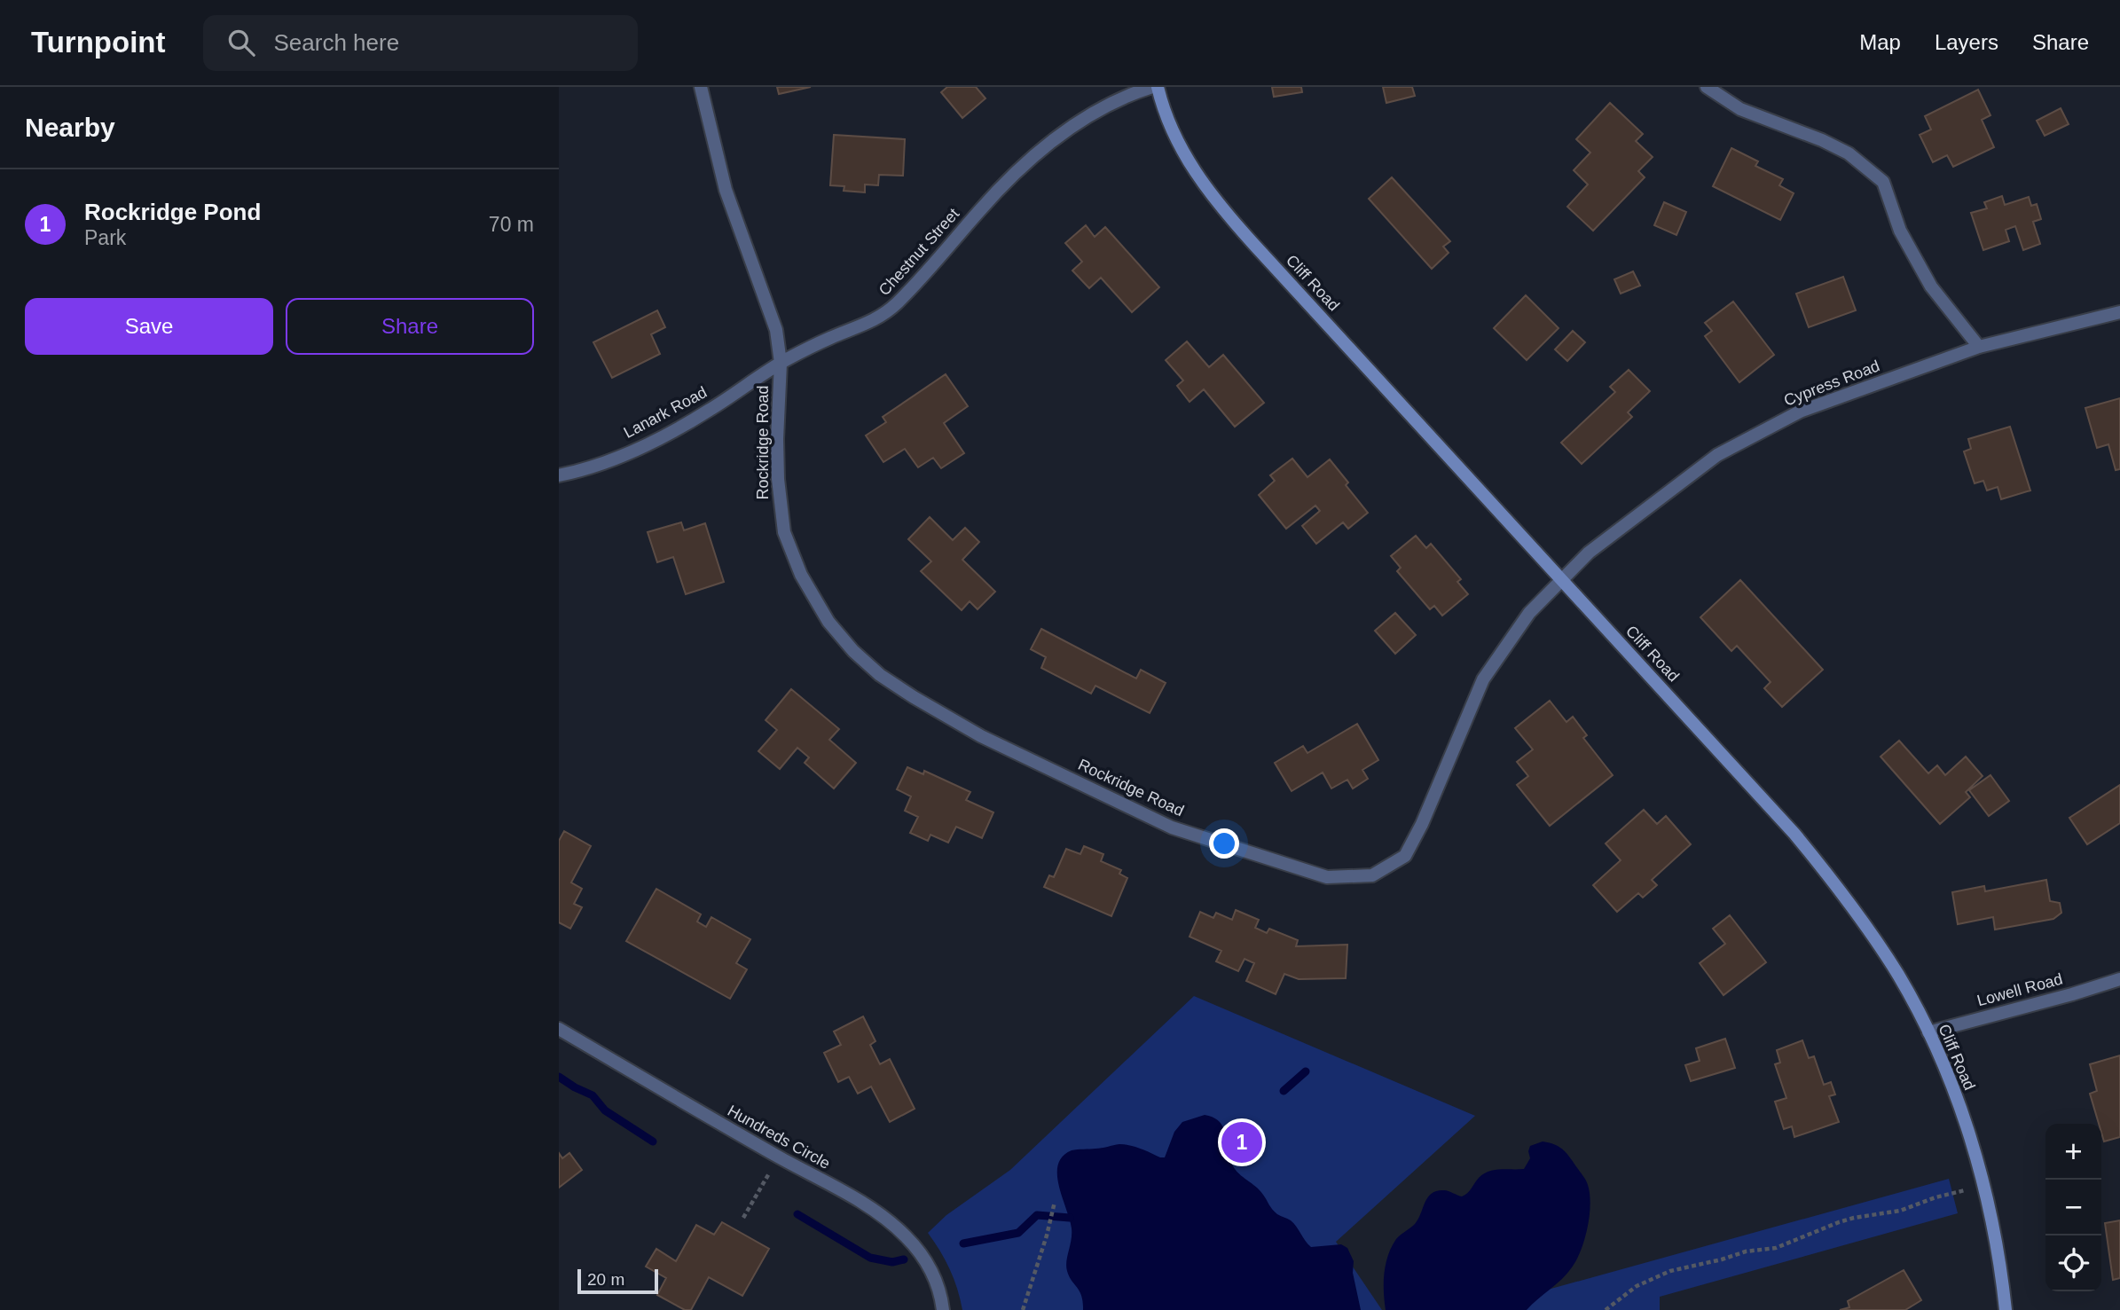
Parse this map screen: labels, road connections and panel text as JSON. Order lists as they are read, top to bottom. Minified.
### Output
{"streets":{"street":["Chestnut Street","Cliff Road","Cypress Road","Lanark Road","Rockridge Road","Lowell Road","Hundreds Circle"]},"crossings":[["Chestnut Street","Lanark Road"],["Chestnut Street","Rockridge Road"],["Cliff Road","Cypress Road"],["Cliff Road","Rockridge Road"],["Cliff Road","Lowell Road"],["Cypress Road","Rockridge Road"],["Lanark Road","Rockridge Road"]],"scale_bar":"20 m","page":{"header":"Turnpoint","search":"Search here","nav":["Map","Layers","Share"],"heading":"Nearby","list":[{"mark":"1","name":"Rockridge Pond","note":"Park","value":"70 m"}],"buttons":["Save","Share"],"pins":"1","map_buttons":["+","−"],"scale":"20 m"}}
